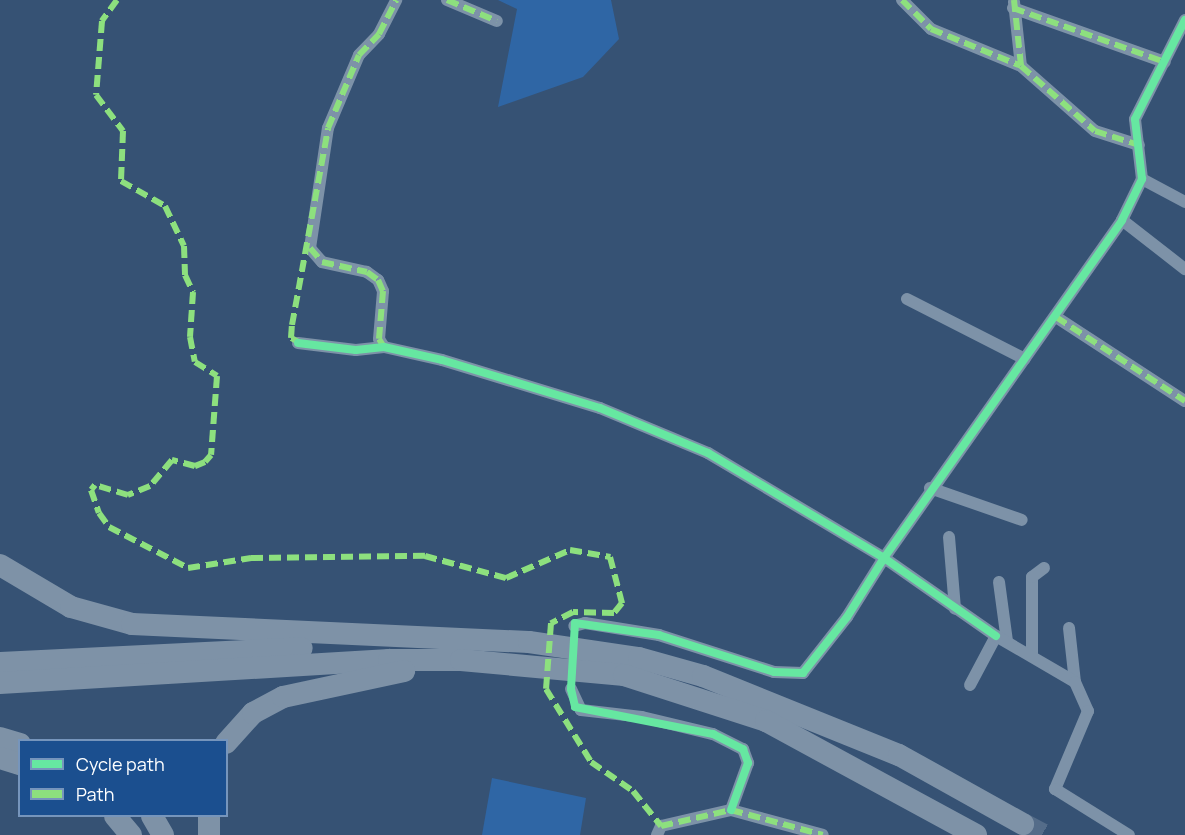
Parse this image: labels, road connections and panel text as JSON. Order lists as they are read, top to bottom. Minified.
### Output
{"legend":["Cycle path","Path"]}
